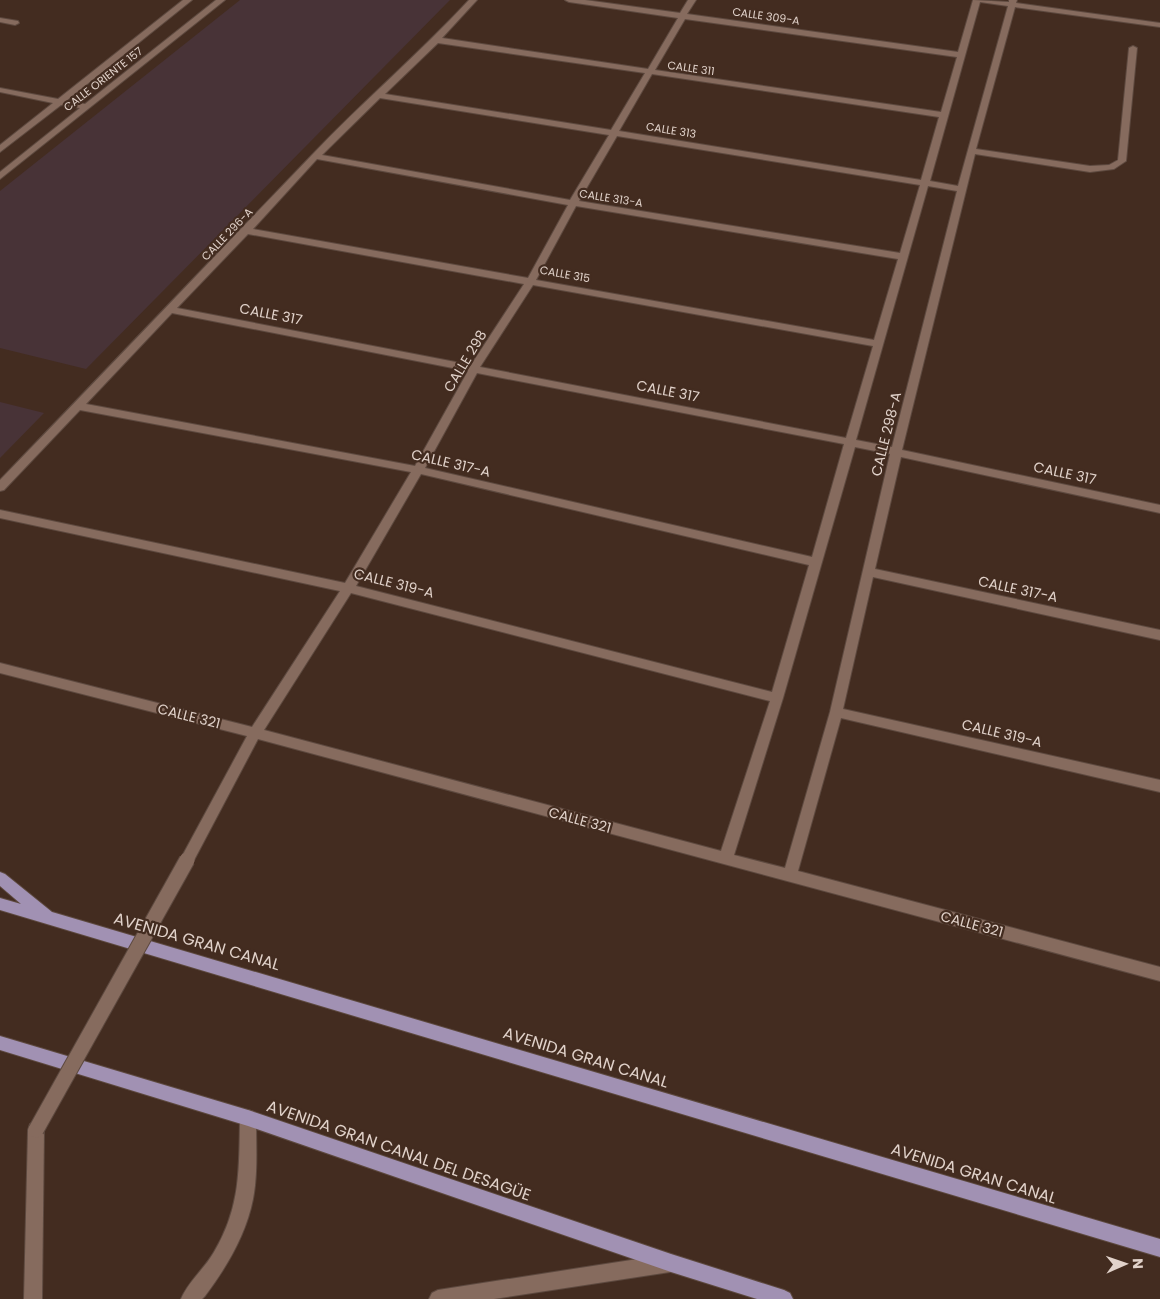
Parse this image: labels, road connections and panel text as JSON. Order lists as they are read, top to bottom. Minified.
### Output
{"streets":{"main road":["AVENIDA GRAN CANAL","AVENIDA GRAN CANAL DEL DESAGÜE"],"street":["CALLE 309-A","CALLE 311","CALLE ORIENTE 157","CALLE 313","CALLE 313-A","CALLE 296-A","CALLE 315","CALLE 317","CALLE 298","CALLE 298-A","CALLE 317-A","CALLE 319-A","CALLE 321"]},"crossings":[["CALLE 309-A","CALLE 298"],["CALLE 311","CALLE 296-A"],["CALLE 311","CALLE 298"],["CALLE 313","CALLE 296-A"],["CALLE 313","CALLE 298"],["CALLE 313","CALLE 298-A"],["CALLE 313-A","CALLE 296-A"],["CALLE 313-A","CALLE 298"],["CALLE 296-A","CALLE 315"],["CALLE 296-A","CALLE 317"],["CALLE 296-A","CALLE 317-A"],["CALLE 315","CALLE 298"],["CALLE 317","CALLE 298"],["CALLE 317","CALLE 298-A"],["CALLE 298","CALLE 317-A"],["CALLE 298","CALLE 319-A"],["CALLE 298","CALLE 321"],["CALLE 298-A","CALLE 317-A"],["CALLE 298-A","CALLE 319-A"],["CALLE 298-A","CALLE 321"]],"north":"right"}
